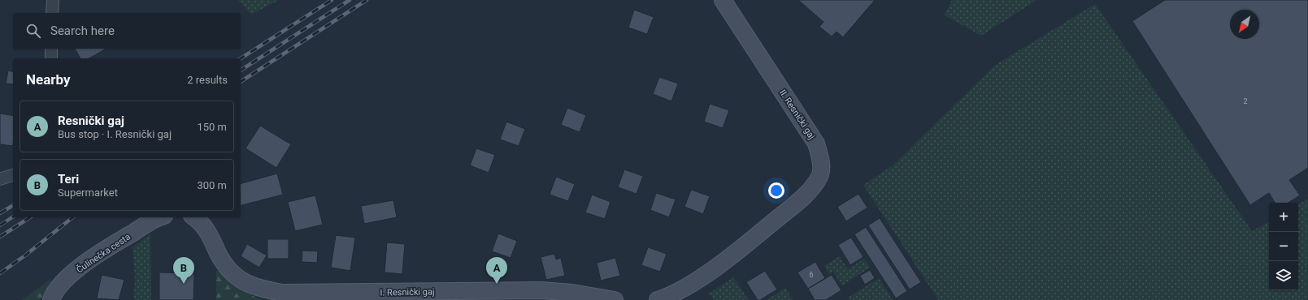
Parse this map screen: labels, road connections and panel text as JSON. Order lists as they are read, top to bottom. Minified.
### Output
{"streets":{"street":["II. Resnički gaj","Čulinečka cesta","I. Resnički gaj"]},"house_numbers":["2","6"],"north":"bottom left","page":{"search":"Search here","heading":["Nearby","2 results"],"list":[{"mark":"A","name":"Resnički gaj","note":"Bus stop · I. Resnički gaj","value":"150 m"},{"mark":"B","name":"Teri","note":"Supermarket","value":"300 m"}],"map_buttons":["+","−"],"pins":["A","B"]}}
